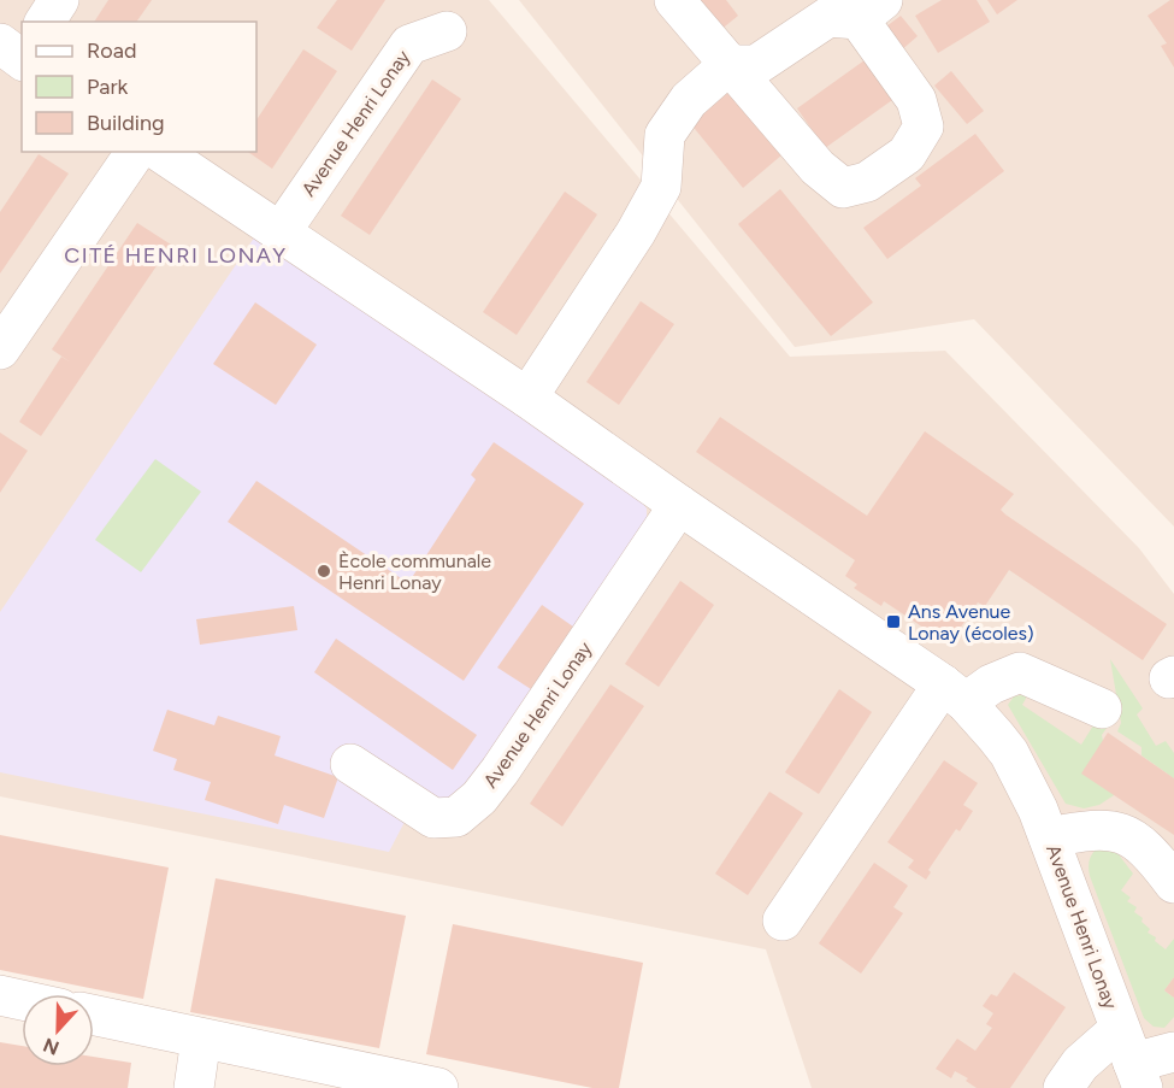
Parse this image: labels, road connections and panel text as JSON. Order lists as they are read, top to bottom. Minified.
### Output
{"streets":{"street":["Avenue Henri Lonay"]},"districts":["CITÉ HENRI LONAY"],"places":{"other":["Ècole communale Henri Lonay"],"transit":["Ans Avenue Lonay (écoles)"]},"legend":["Road","Park","Building"],"north":"bottom"}
